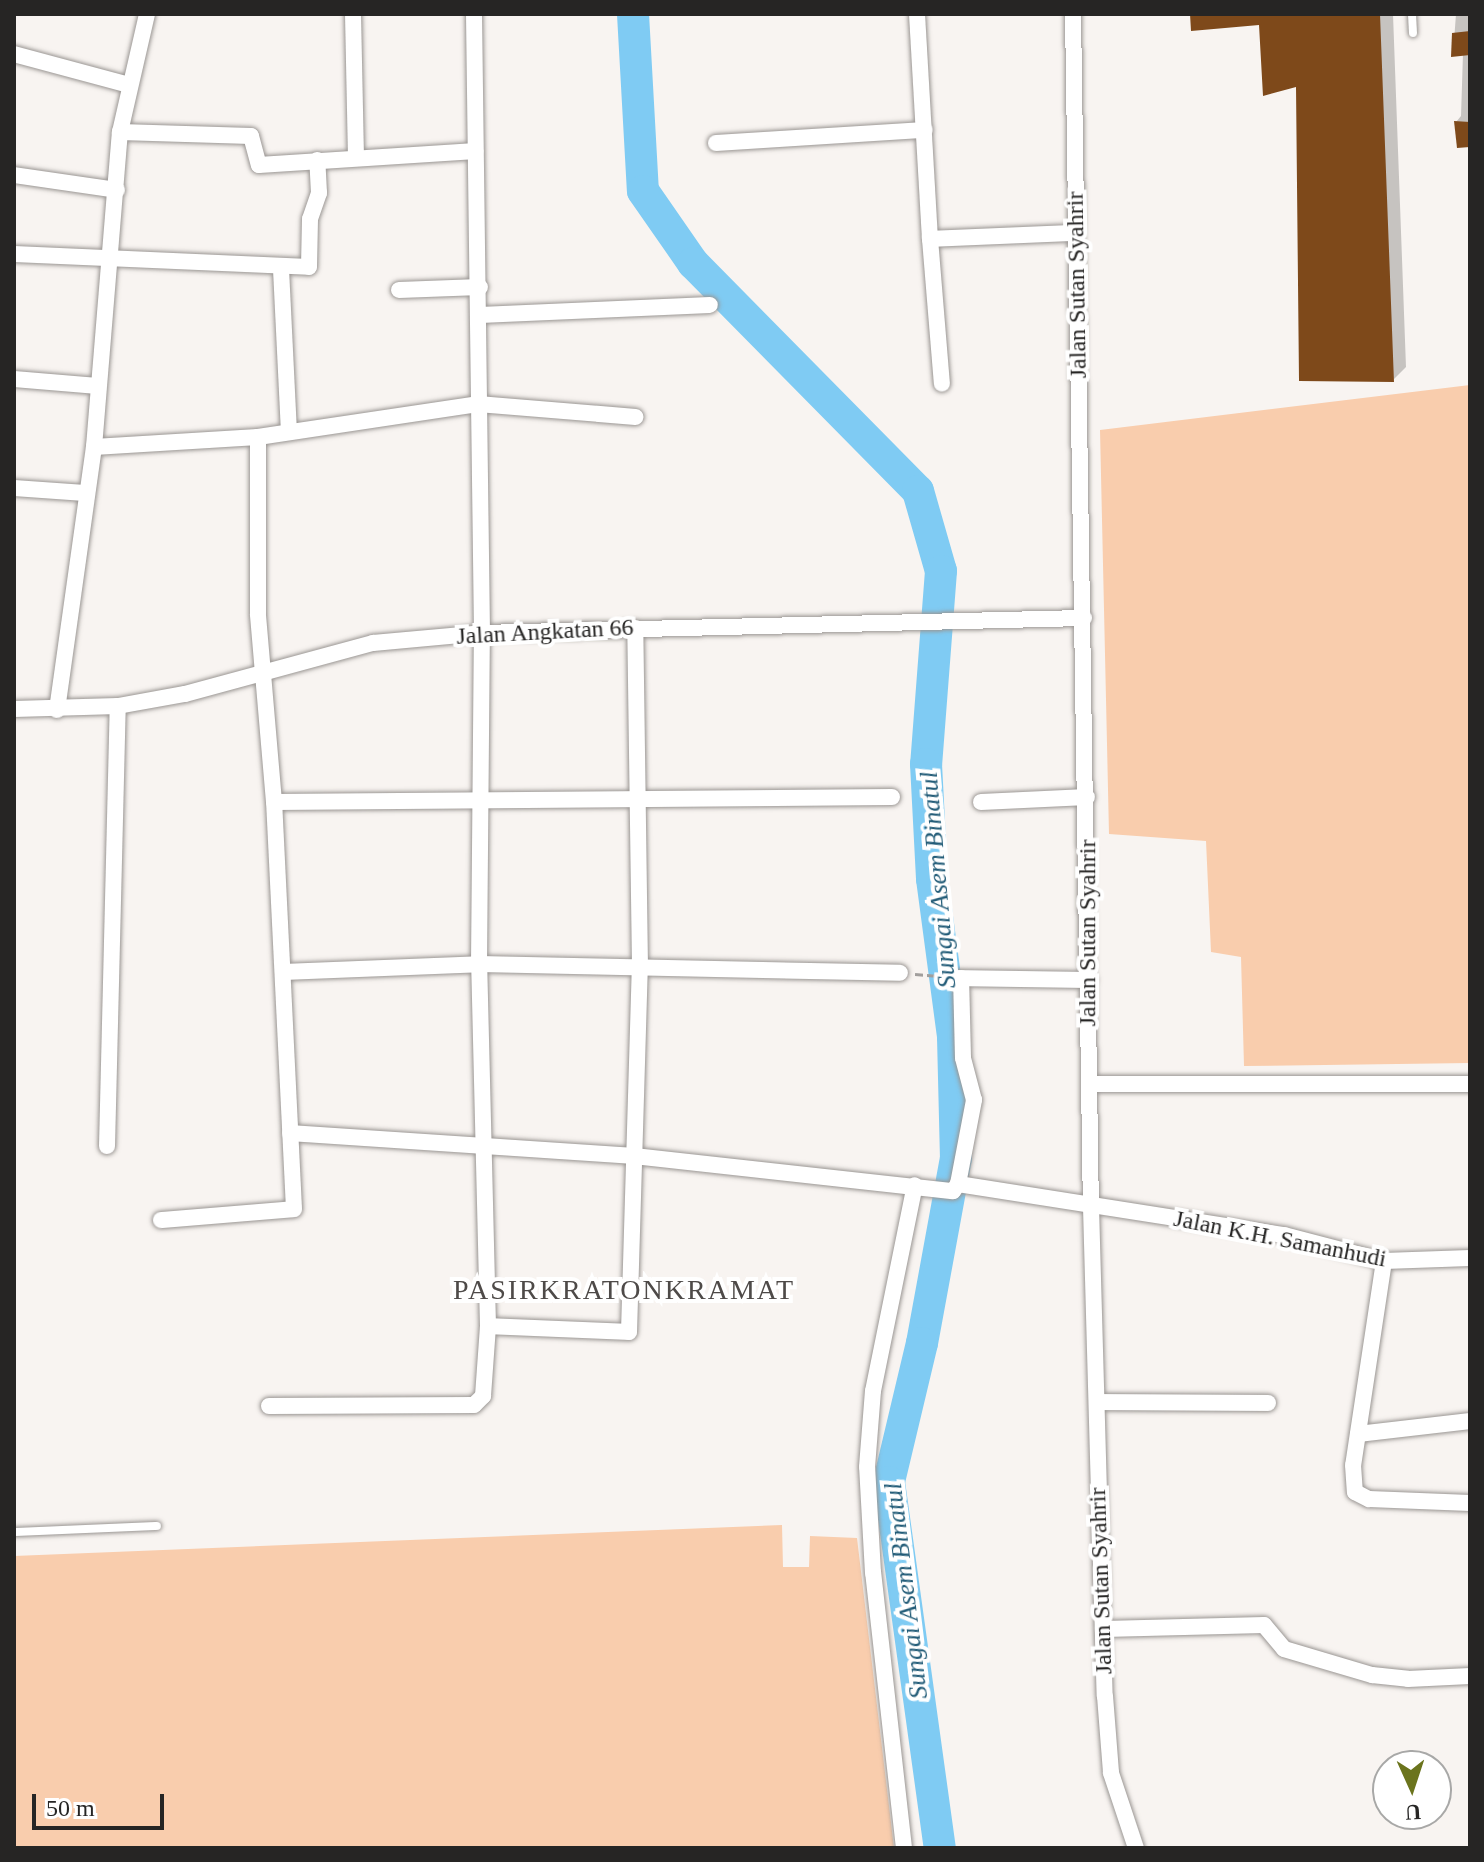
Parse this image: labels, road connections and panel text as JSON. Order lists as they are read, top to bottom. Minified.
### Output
{"streets":{"street":["Jalan Sutan Syahrir","Jalan Angkatan 66","Jalan K.H. Samanhudi"]},"crossings":[["Jalan Sutan Syahrir","Jalan Angkatan 66"],["Jalan Sutan Syahrir","Jalan K.H. Samanhudi"]],"districts":["PASIRKRATONKRAMAT"],"water":["Sungai Asem Binatul"],"scale_bar":"50 m","north":"bottom"}
